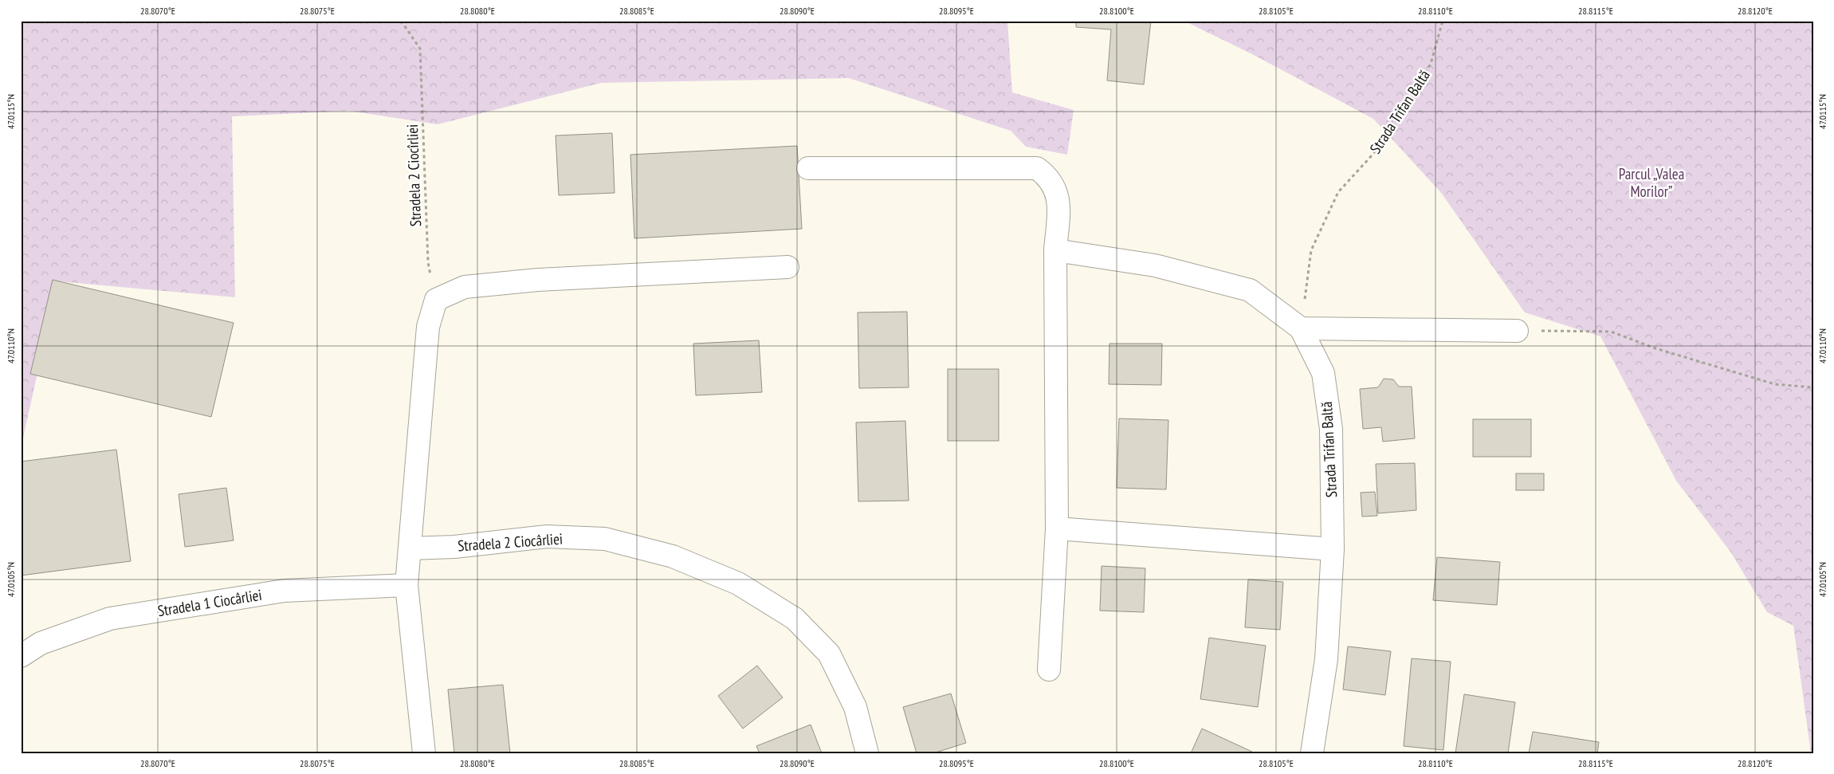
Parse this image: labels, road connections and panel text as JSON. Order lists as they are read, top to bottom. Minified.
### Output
{"streets":{"street":["Strada Trifan Baltă","Stradela 2 Ciocârliei","Stradela 1 Ciocârliei"],"path":["Stradela 2 Ciocîrliei"]},"parks":["Parcul „Valea Morilor”"],"coordinates":["28.8070°E","28.8075°E","28.8080°E","28.8085°E","28.8090°E","28.8095°E","28.8100°E","28.8105°E","28.8110°E","28.8115°E","28.8120°E","47.0115°N","47.0110°N","47.0105°N"]}
